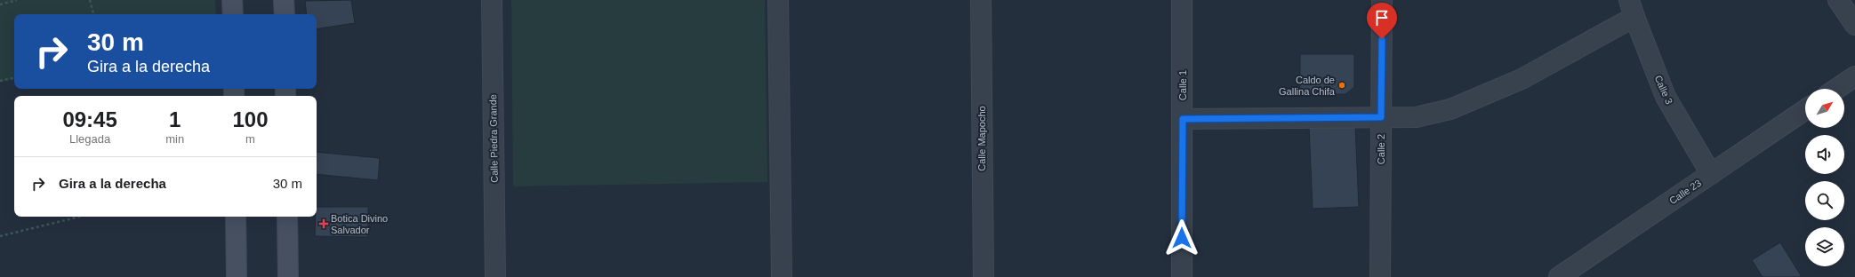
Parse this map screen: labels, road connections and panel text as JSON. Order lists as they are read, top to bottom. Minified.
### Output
{"streets":{"street":["Calle 1","Calle 3","Calle Piedra Grande","Calle Mapocho","Calle 2","Calle 23"]},"crossings":[["Calle 3","Calle 23"]],"places":{"other":["Caldo de Gallina Chifa"],"health":["Botica Divino Salvador"]},"north":"top right","page":{"turn":["30 m","Gira a la derecha"],"eta":["09:45","Llegada","1","min","100","m"],"list":[{"name":"Gira a la derecha","value":"30 m"}]}}
